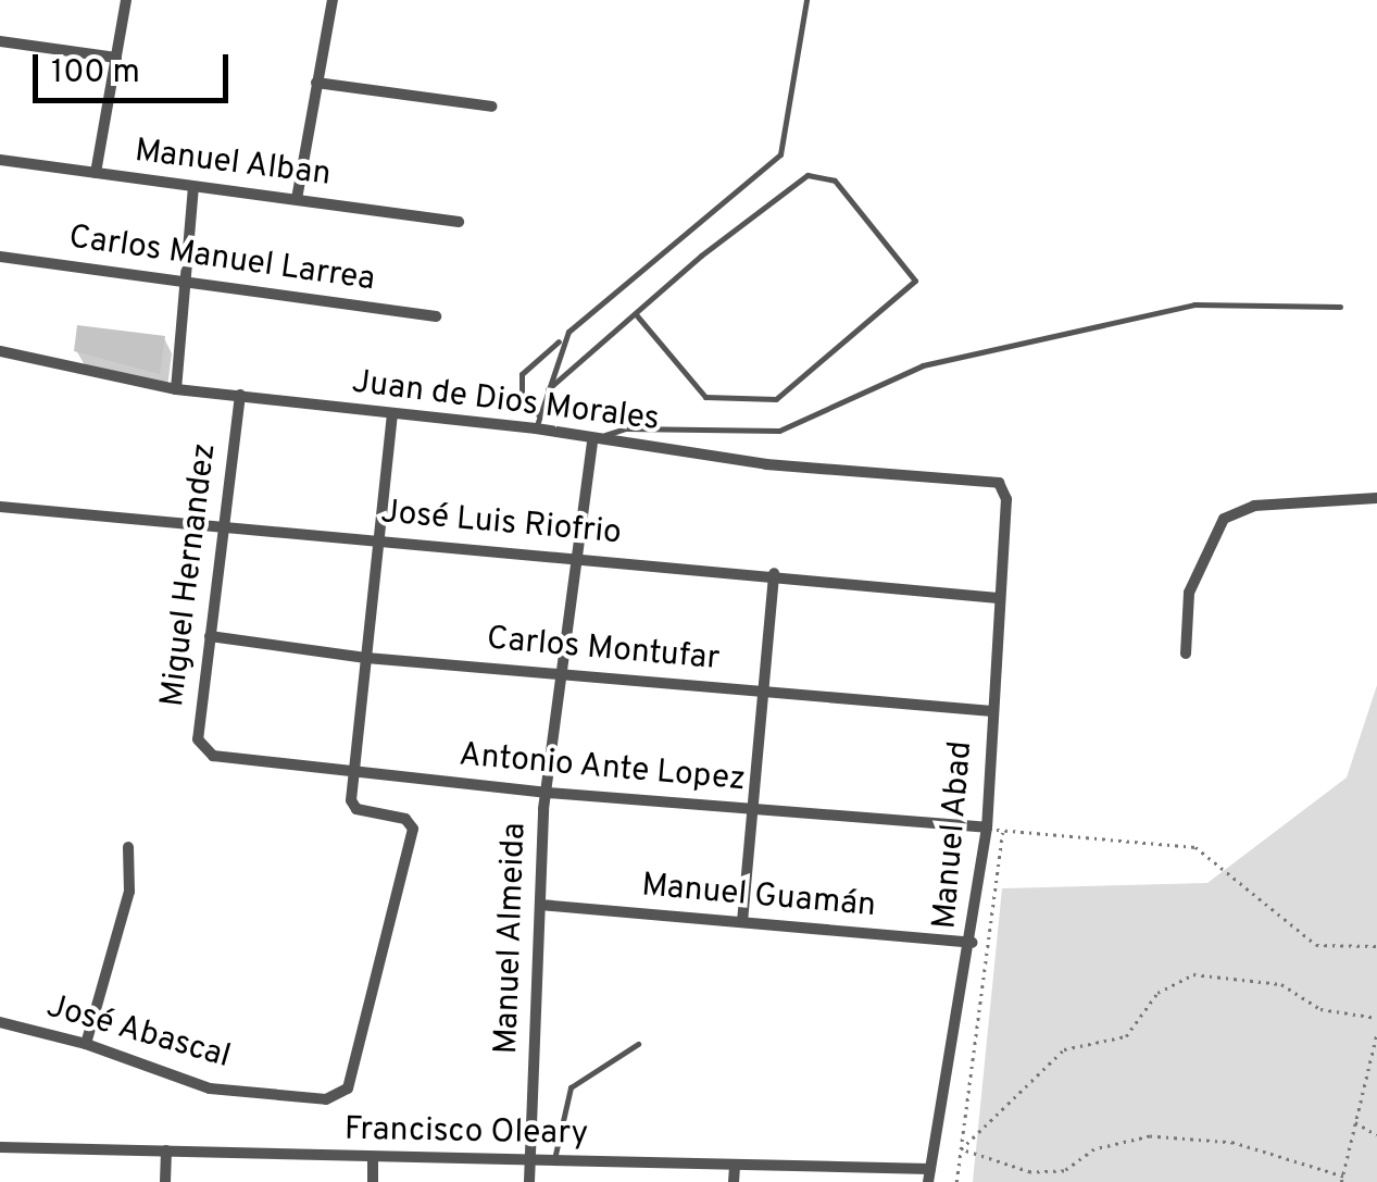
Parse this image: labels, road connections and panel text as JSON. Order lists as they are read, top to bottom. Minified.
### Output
{"streets":{"street":["Manuel Alban","Carlos Manuel Larrea","Juan de Dios Morales","José Luis Riofrio","Miguel Hernandez","Carlos Montufar","Antonio Ante Lopez","Manuel Abad","Manuel Guamán","Manuel Almeida","José Abascal","Francisco Oleary"]},"crossings":[["Juan de Dios Morales","Miguel Hernandez"],["Juan de Dios Morales","Manuel Abad"],["Juan de Dios Morales","Manuel Almeida"],["José Luis Riofrio","Miguel Hernandez"],["José Luis Riofrio","Manuel Abad"],["José Luis Riofrio","Manuel Almeida"],["Miguel Hernandez","Carlos Montufar"],["Miguel Hernandez","Antonio Ante Lopez"],["Carlos Montufar","Manuel Abad"],["Carlos Montufar","Manuel Almeida"],["Antonio Ante Lopez","Manuel Abad"],["Antonio Ante Lopez","Manuel Almeida"],["Antonio Ante Lopez","José Abascal"],["Manuel Abad","Manuel Guamán"],["Manuel Abad","Francisco Oleary"],["Manuel Guamán","Manuel Almeida"],["Manuel Almeida","Francisco Oleary"]],"scale_bar":"100 m"}
